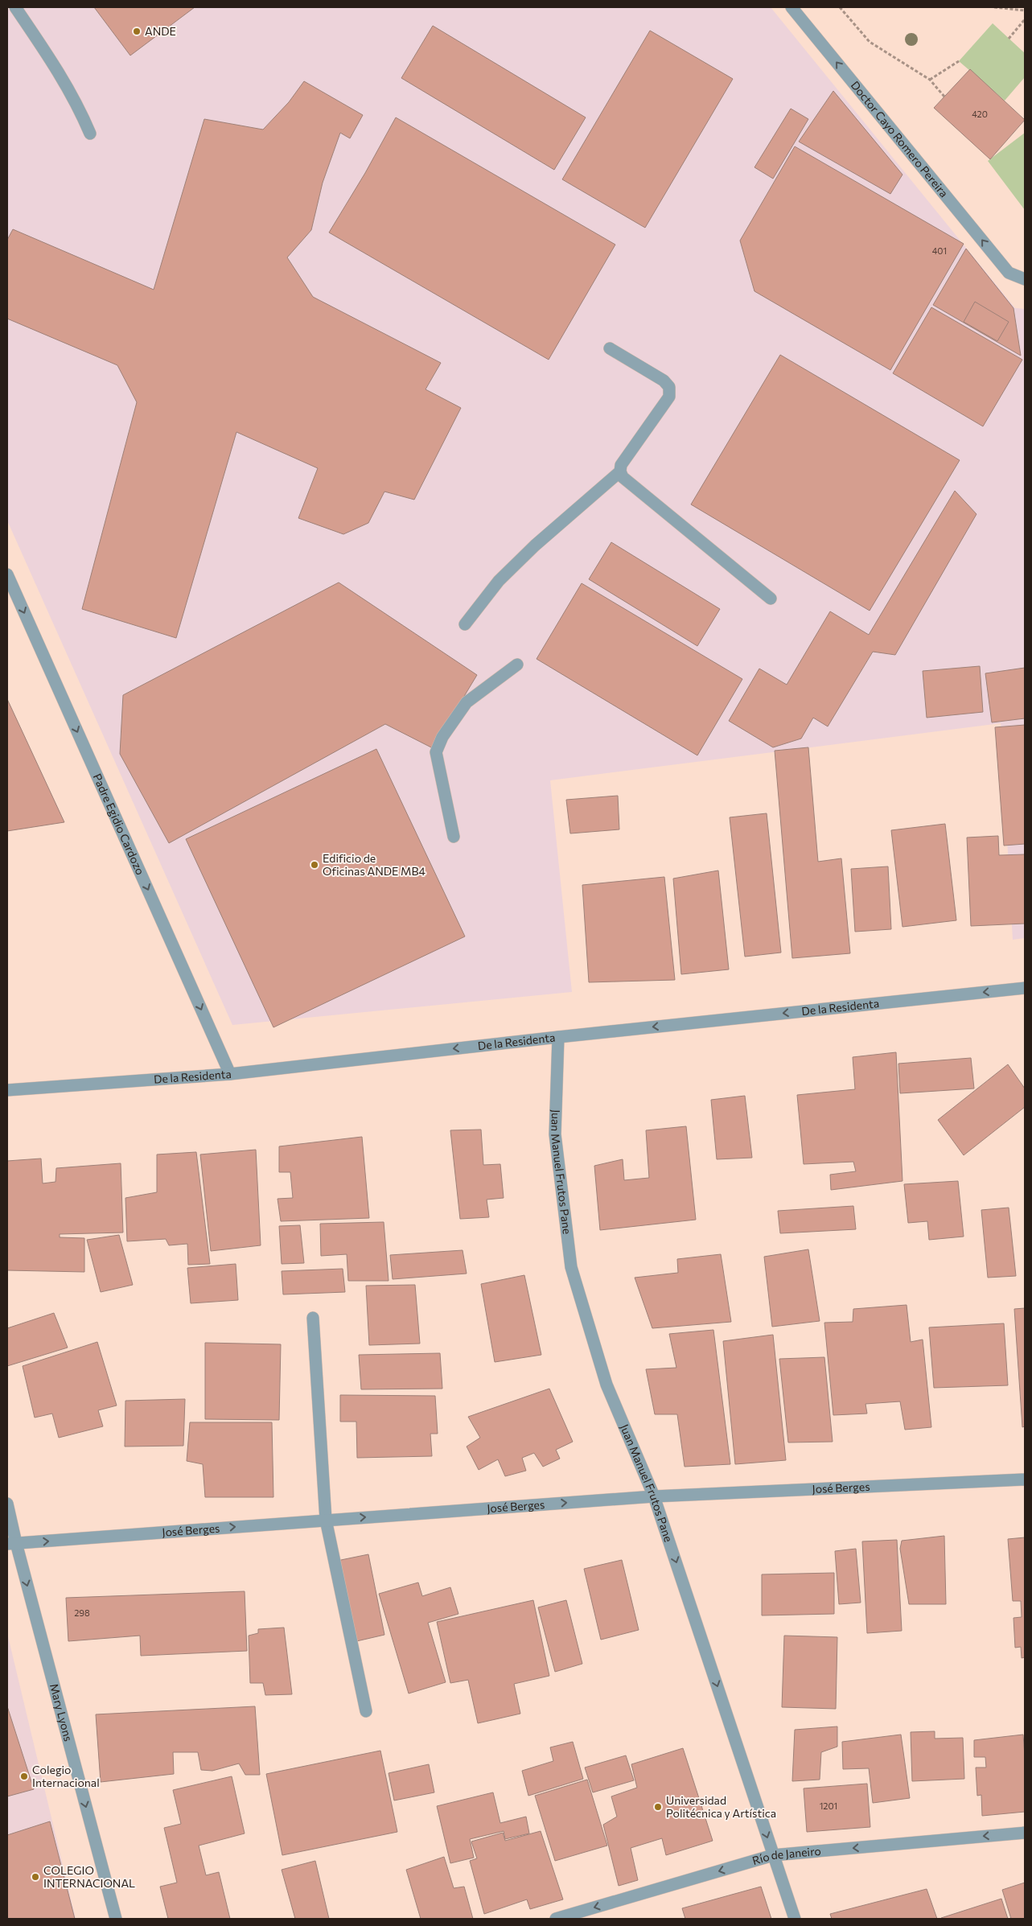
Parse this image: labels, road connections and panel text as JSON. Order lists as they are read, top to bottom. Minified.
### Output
{"streets":{"street":["Doctor Cayo Romero Pereira","Padre Egidio Cardozo","De la Residenta","Juan Manuel Frutos Pane","José Berges","Mary Lyons","Río de Janeiro"]},"crossings":[["Padre Egidio Cardozo","De la Residenta"],["De la Residenta","Juan Manuel Frutos Pane"],["Juan Manuel Frutos Pane","José Berges"],["Juan Manuel Frutos Pane","Río de Janeiro"],["José Berges","Mary Lyons"]],"one_way":["Doctor Cayo Romero Pereira","Padre Egidio Cardozo","De la Residenta","Juan Manuel Frutos Pane","José Berges","Mary Lyons","Río de Janeiro"],"places":["ANDE","Edificio de Oficinas ANDE MB4","Colegio Internacional","Universidad Politécnica y Artística","COLEGIO INTERNACIONAL"],"house_numbers":["420","401","298","1201"]}
